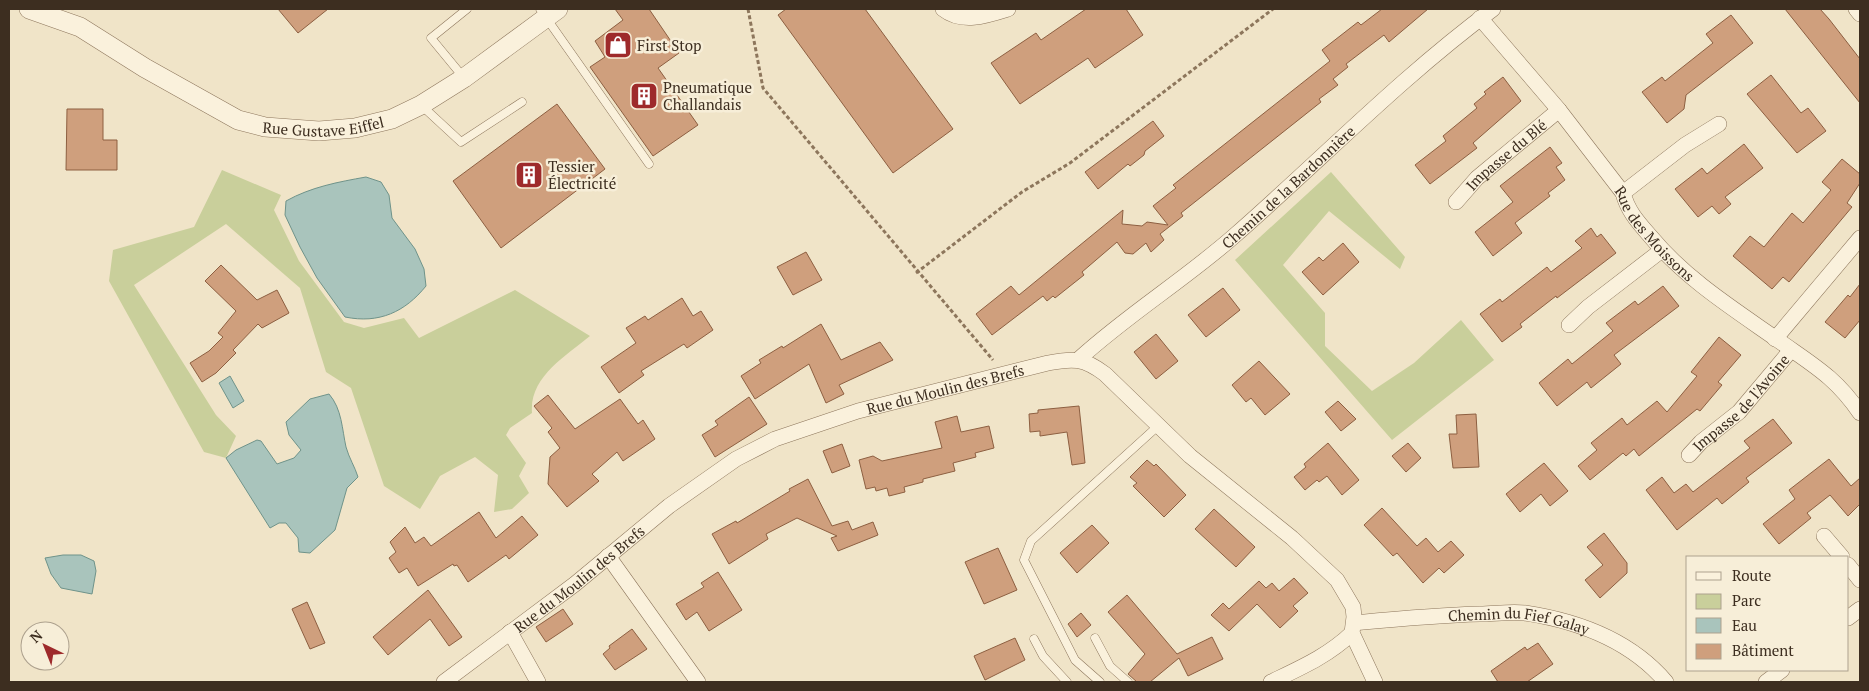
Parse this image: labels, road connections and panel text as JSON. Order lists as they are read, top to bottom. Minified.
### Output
{"streets":{"street":["Rue Gustave Eiffel","Impasse du Blé","Chemin de la Bardonnière","Rue des Moissons","Rue du Moulin des Brefs","Impasse de l'Avoine","Chemin du Fief Galay"]},"crossings":[["Impasse du Blé","Rue des Moissons"],["Chemin de la Bardonnière","Rue des Moissons"],["Chemin de la Bardonnière","Rue du Moulin des Brefs"],["Rue des Moissons","Impasse de l'Avoine"]],"places":{"shop":["First Stop"],"building":["Pneumatique Challandais","Tessier Électricité"]},"legend":["Route","Parc","Eau","Bâtiment"],"north":"top left"}
